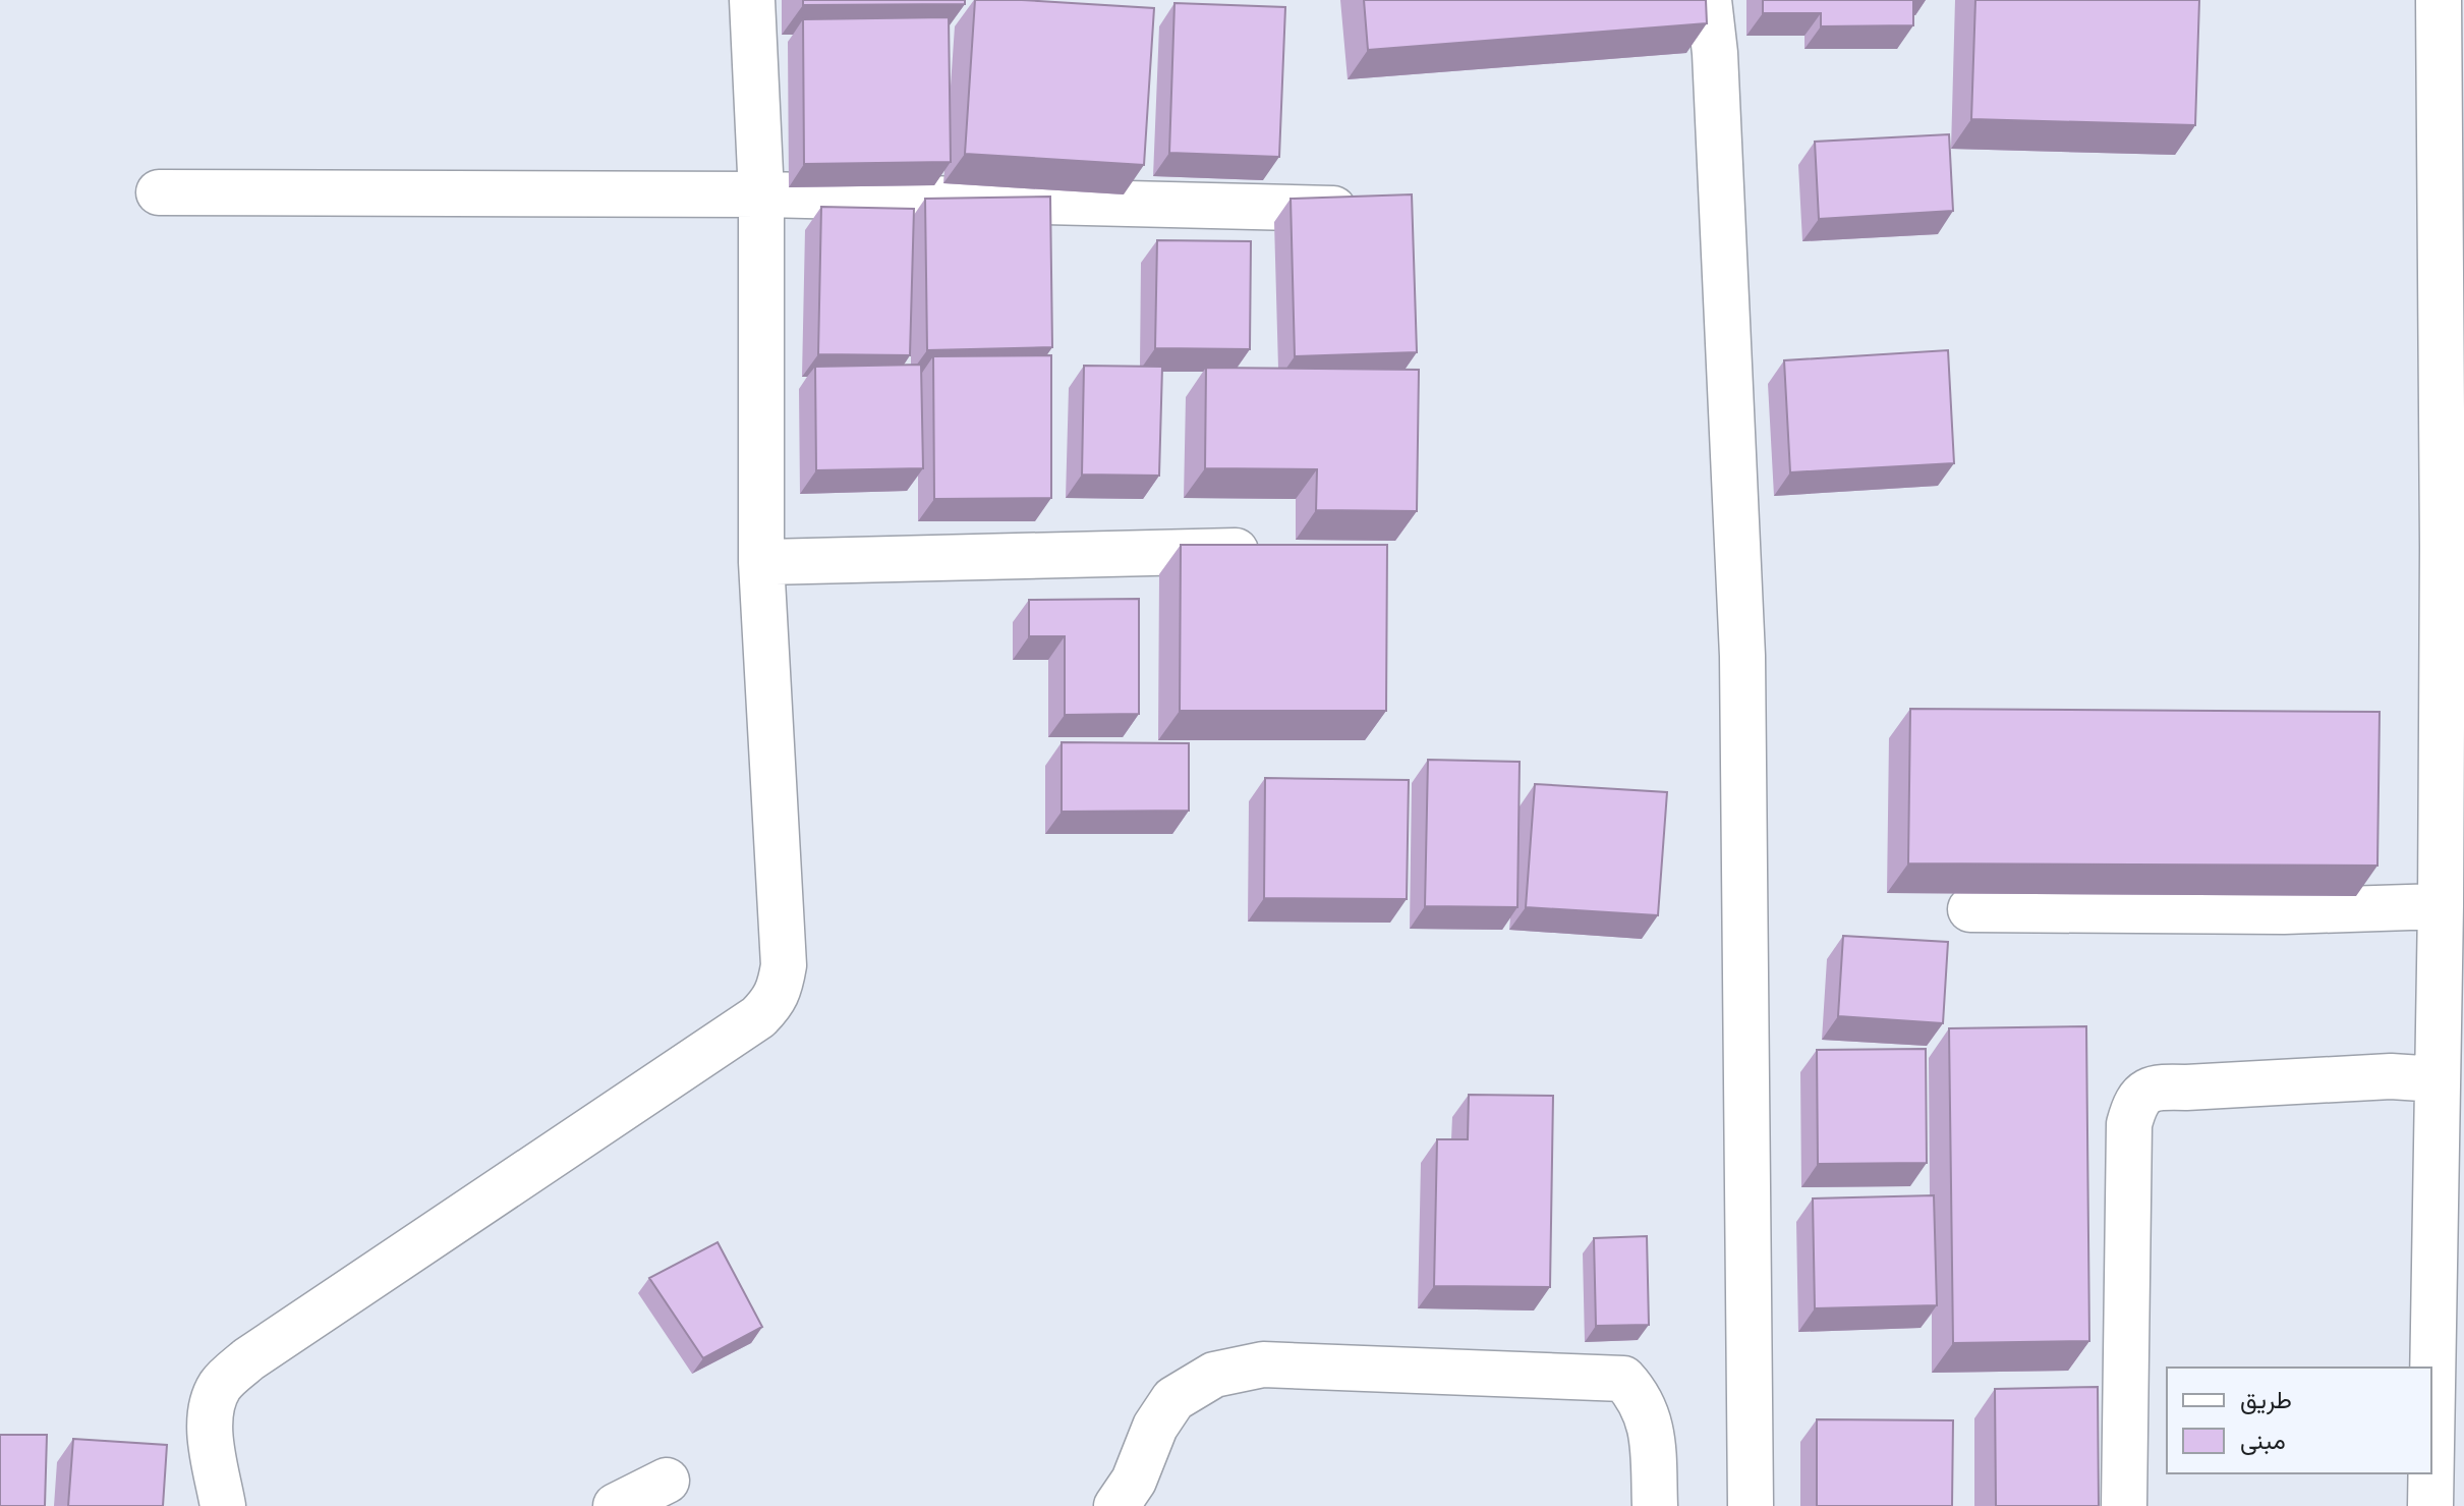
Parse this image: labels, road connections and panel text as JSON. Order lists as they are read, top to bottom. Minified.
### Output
{"legend":["طريق","مبنى"]}
